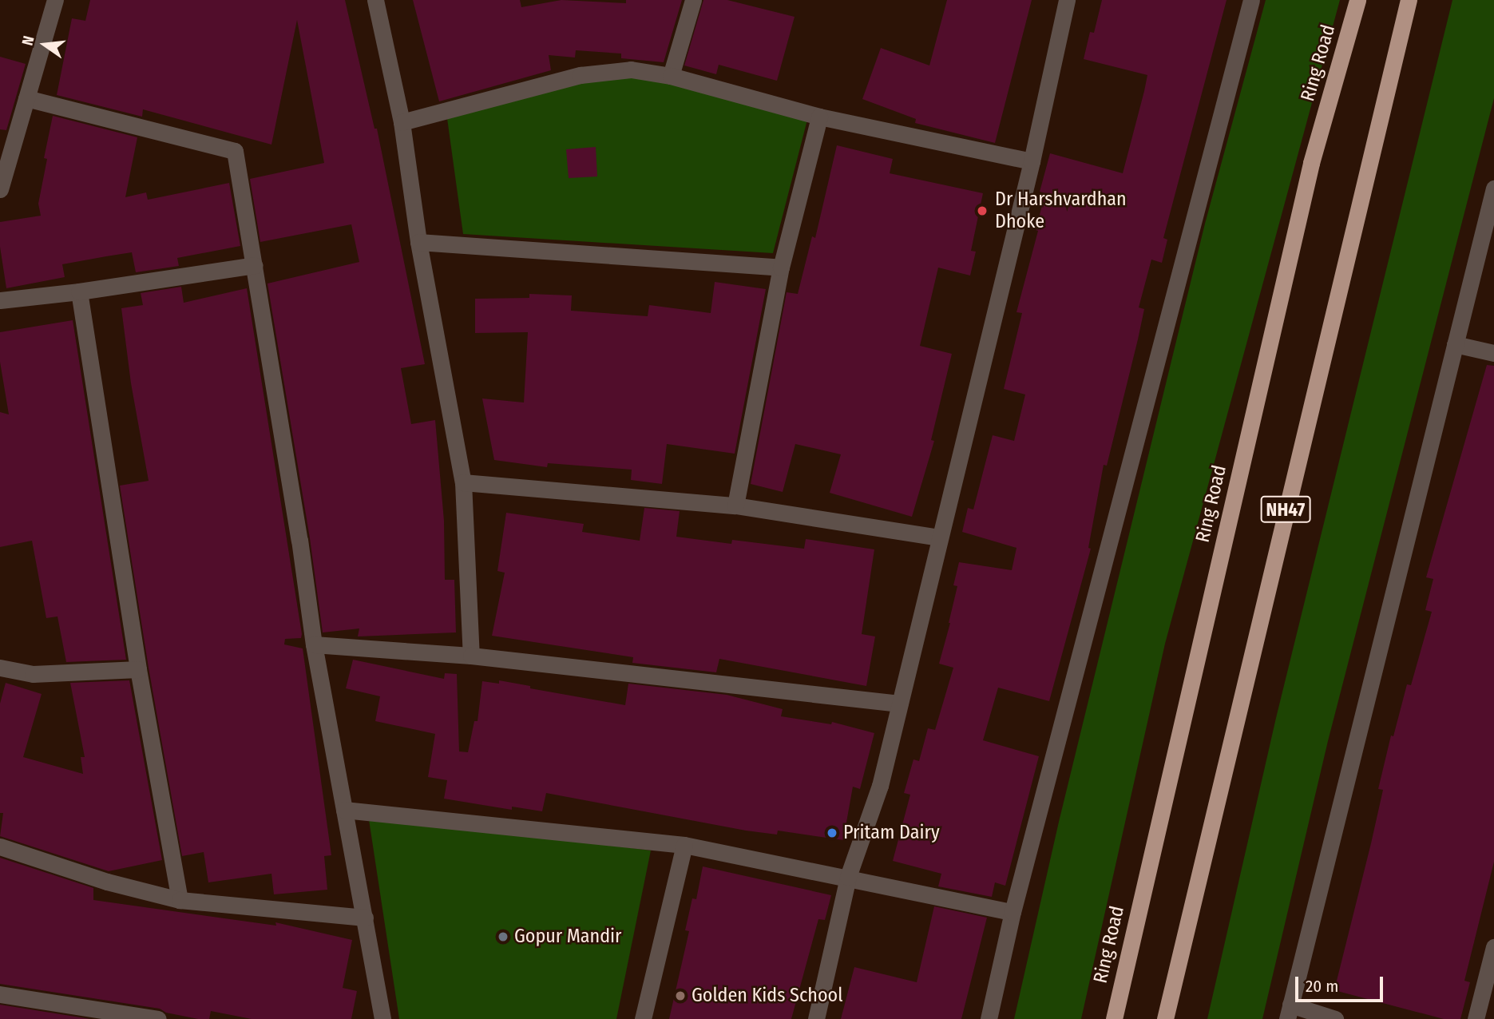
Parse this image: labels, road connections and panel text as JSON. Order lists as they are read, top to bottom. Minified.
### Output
{"streets":{"highway":["Ring Road","NH47"]},"places":["Dr Harshvardhan Dhoke","Pritam Dairy","Gopur Mandir","Golden Kids School"],"scale_bar":"20 m","north":"left"}
